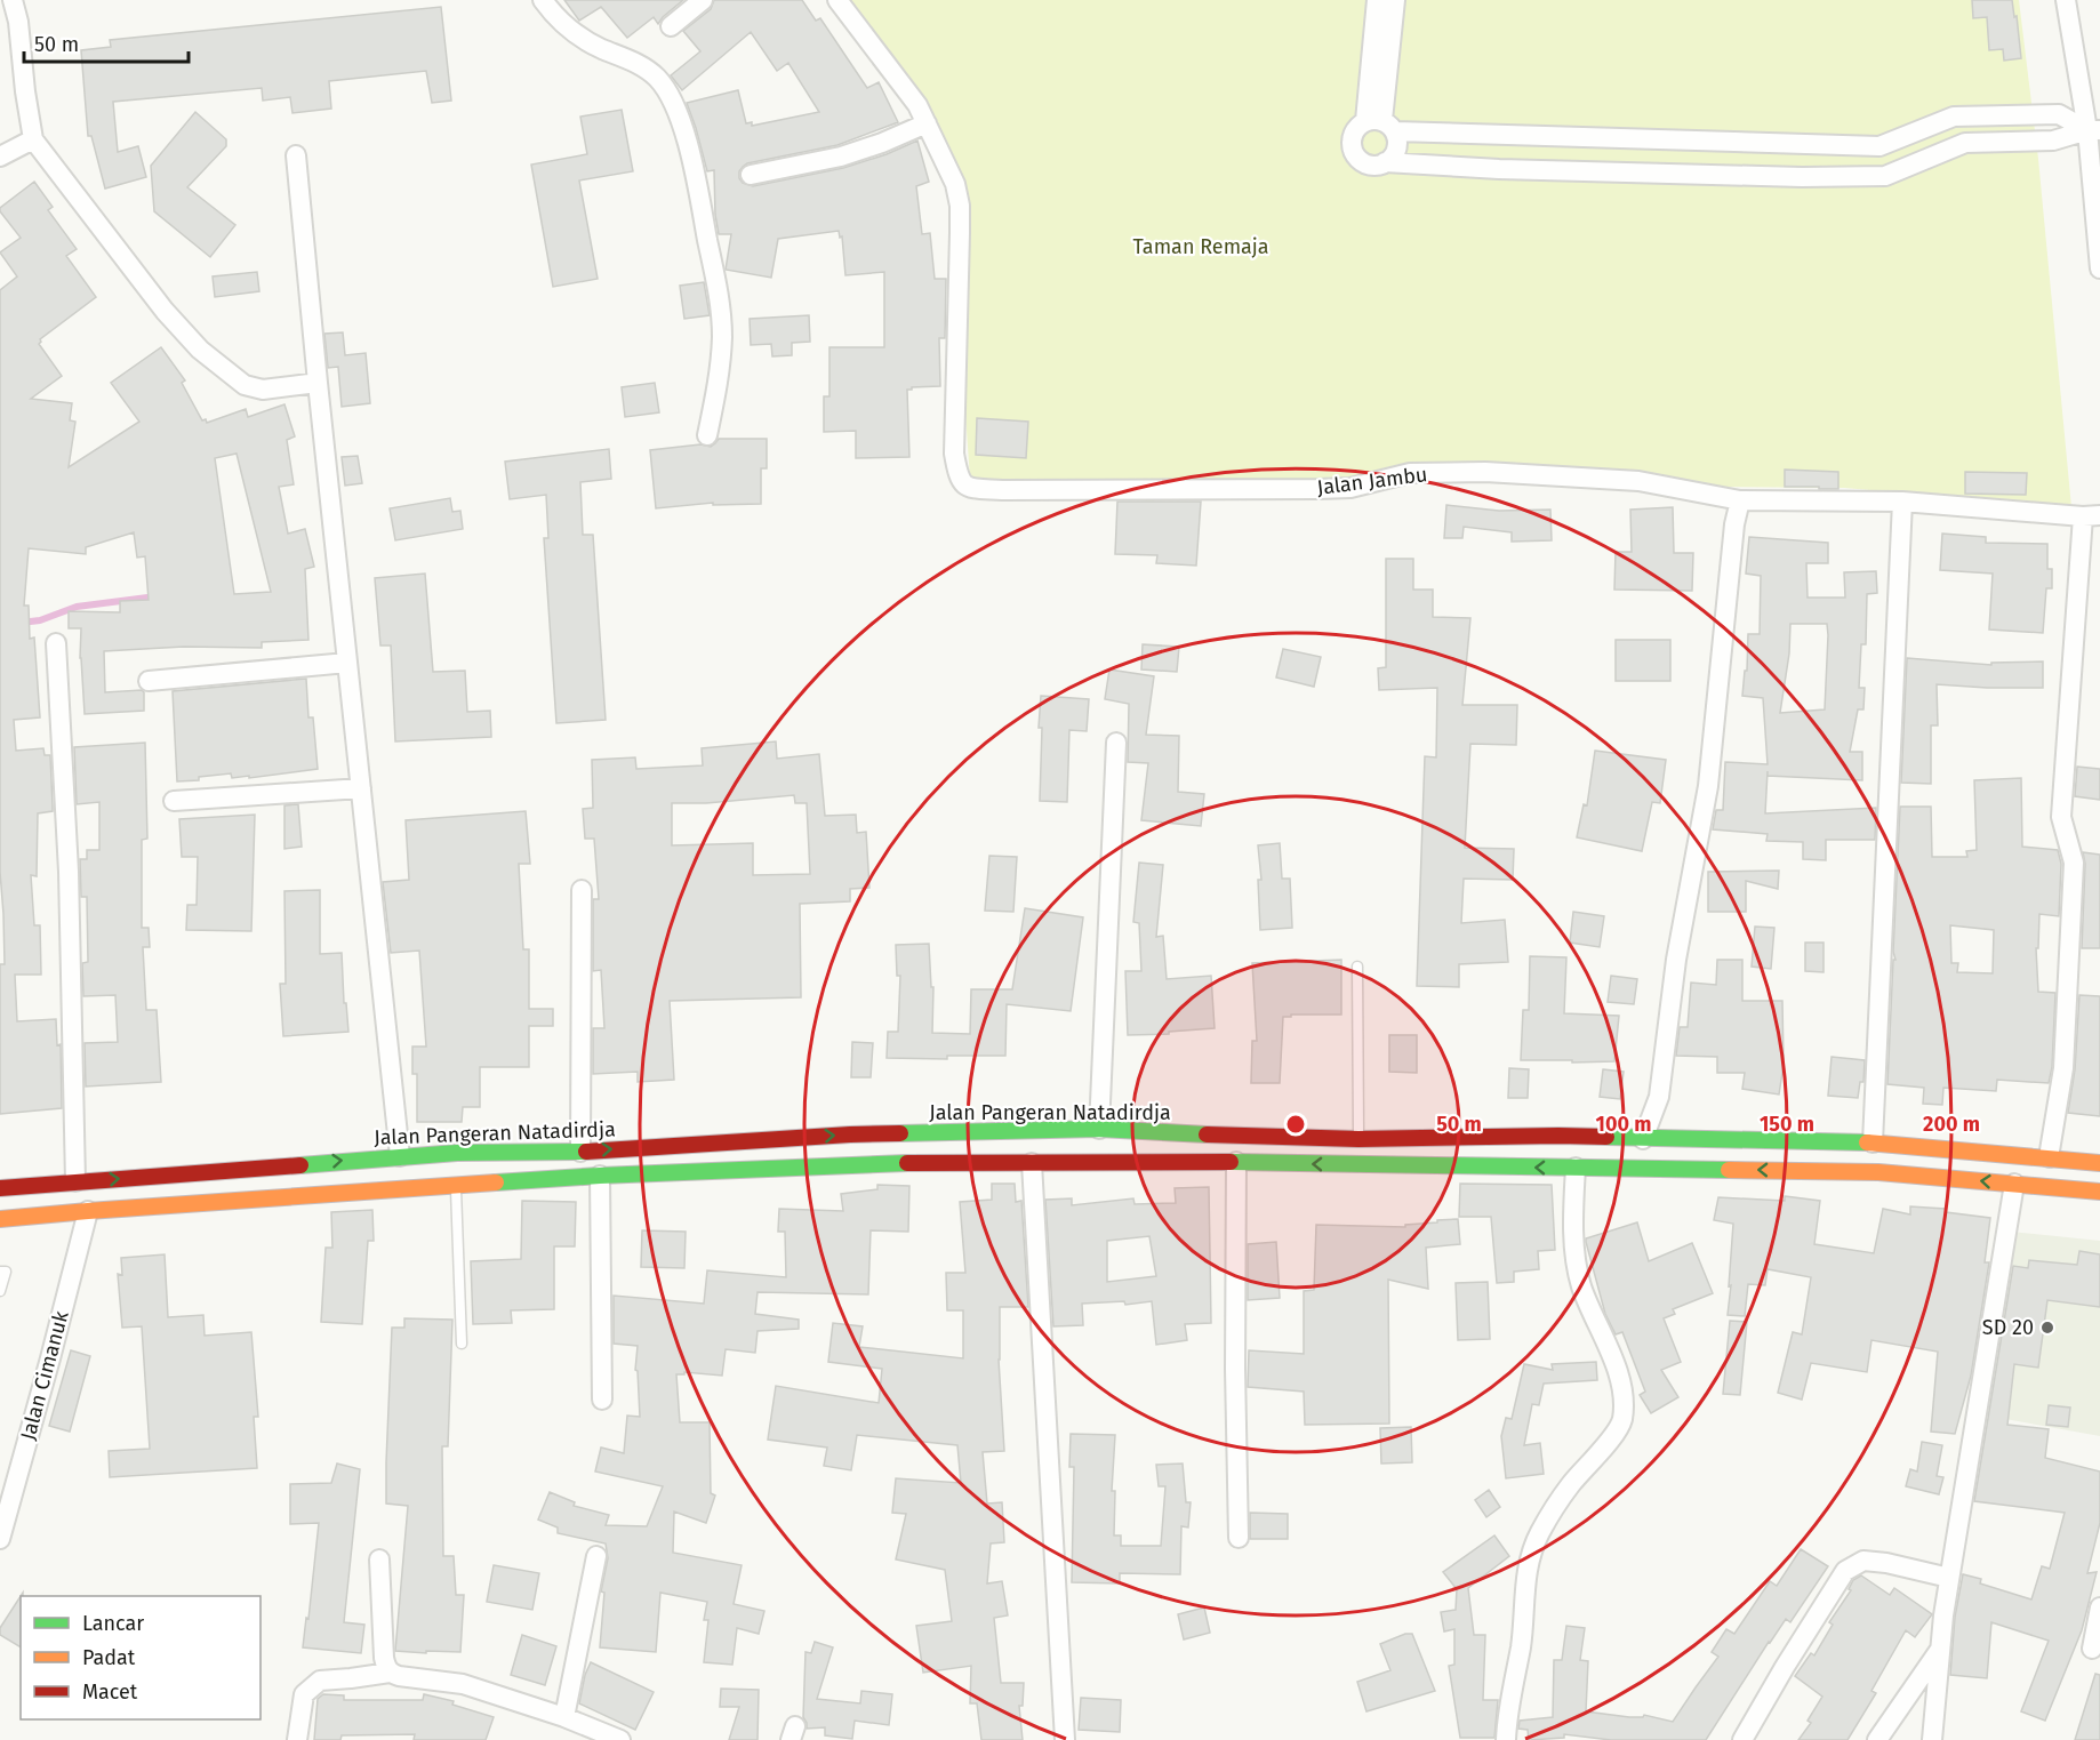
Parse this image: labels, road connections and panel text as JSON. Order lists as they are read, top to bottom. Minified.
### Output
{"streets":{"main road":["Jalan Pangeran Natadirdja"],"street":["Jalan Jambu","Jalan Cimanuk"]},"crossings":[["Jalan Pangeran Natadirdja","Jalan Cimanuk"]],"parks":["Taman Remaja"],"places":["SD 20"],"legend":["Lancar","Padat","Macet"],"scale_bar":"50 m","rings":["50 m","100 m","150 m","200 m"]}
